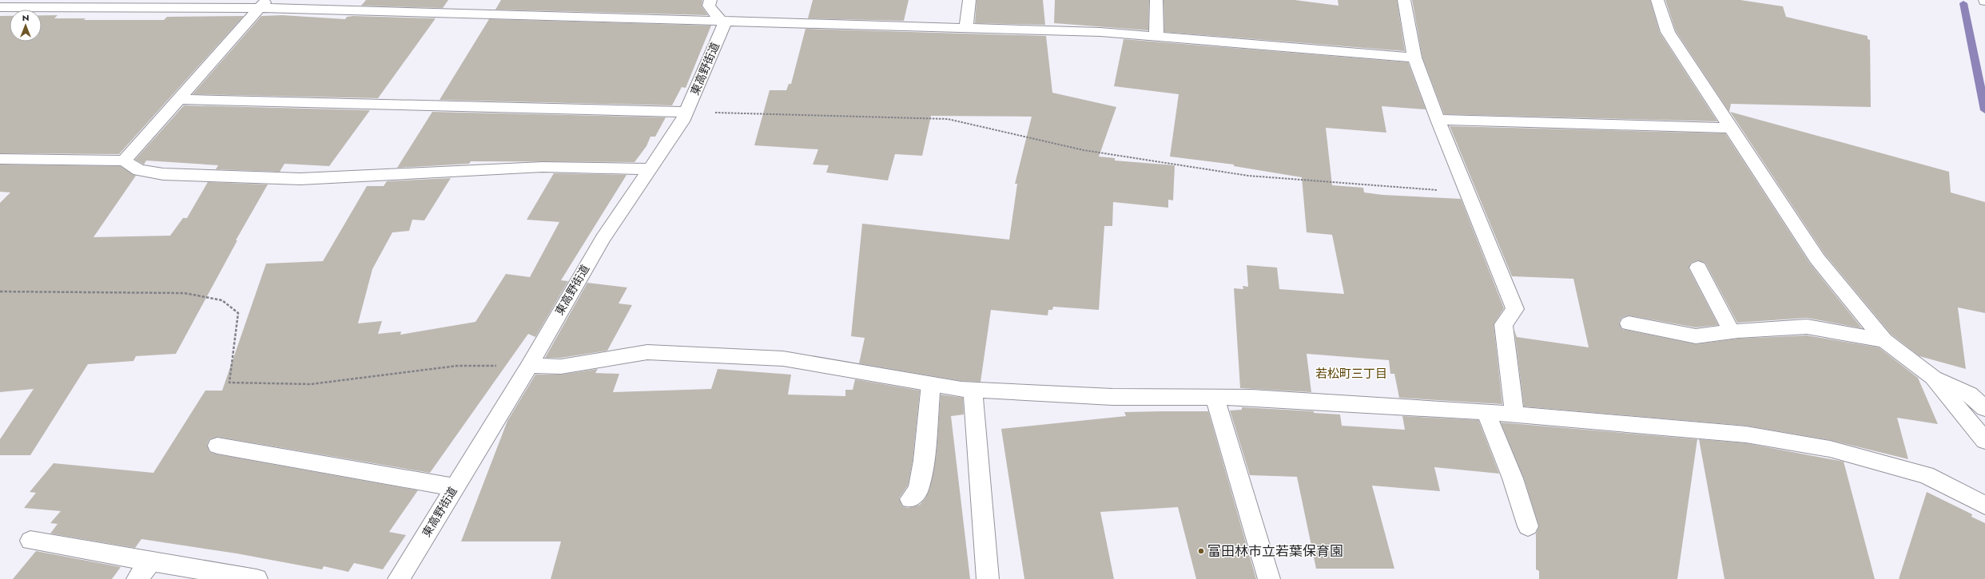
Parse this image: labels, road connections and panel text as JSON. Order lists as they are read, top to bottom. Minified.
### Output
{"streets":{"street":["東高野街道"]},"districts":["若松町三丁目"],"places":["富田林市立若葉保育園"],"north":"top"}
